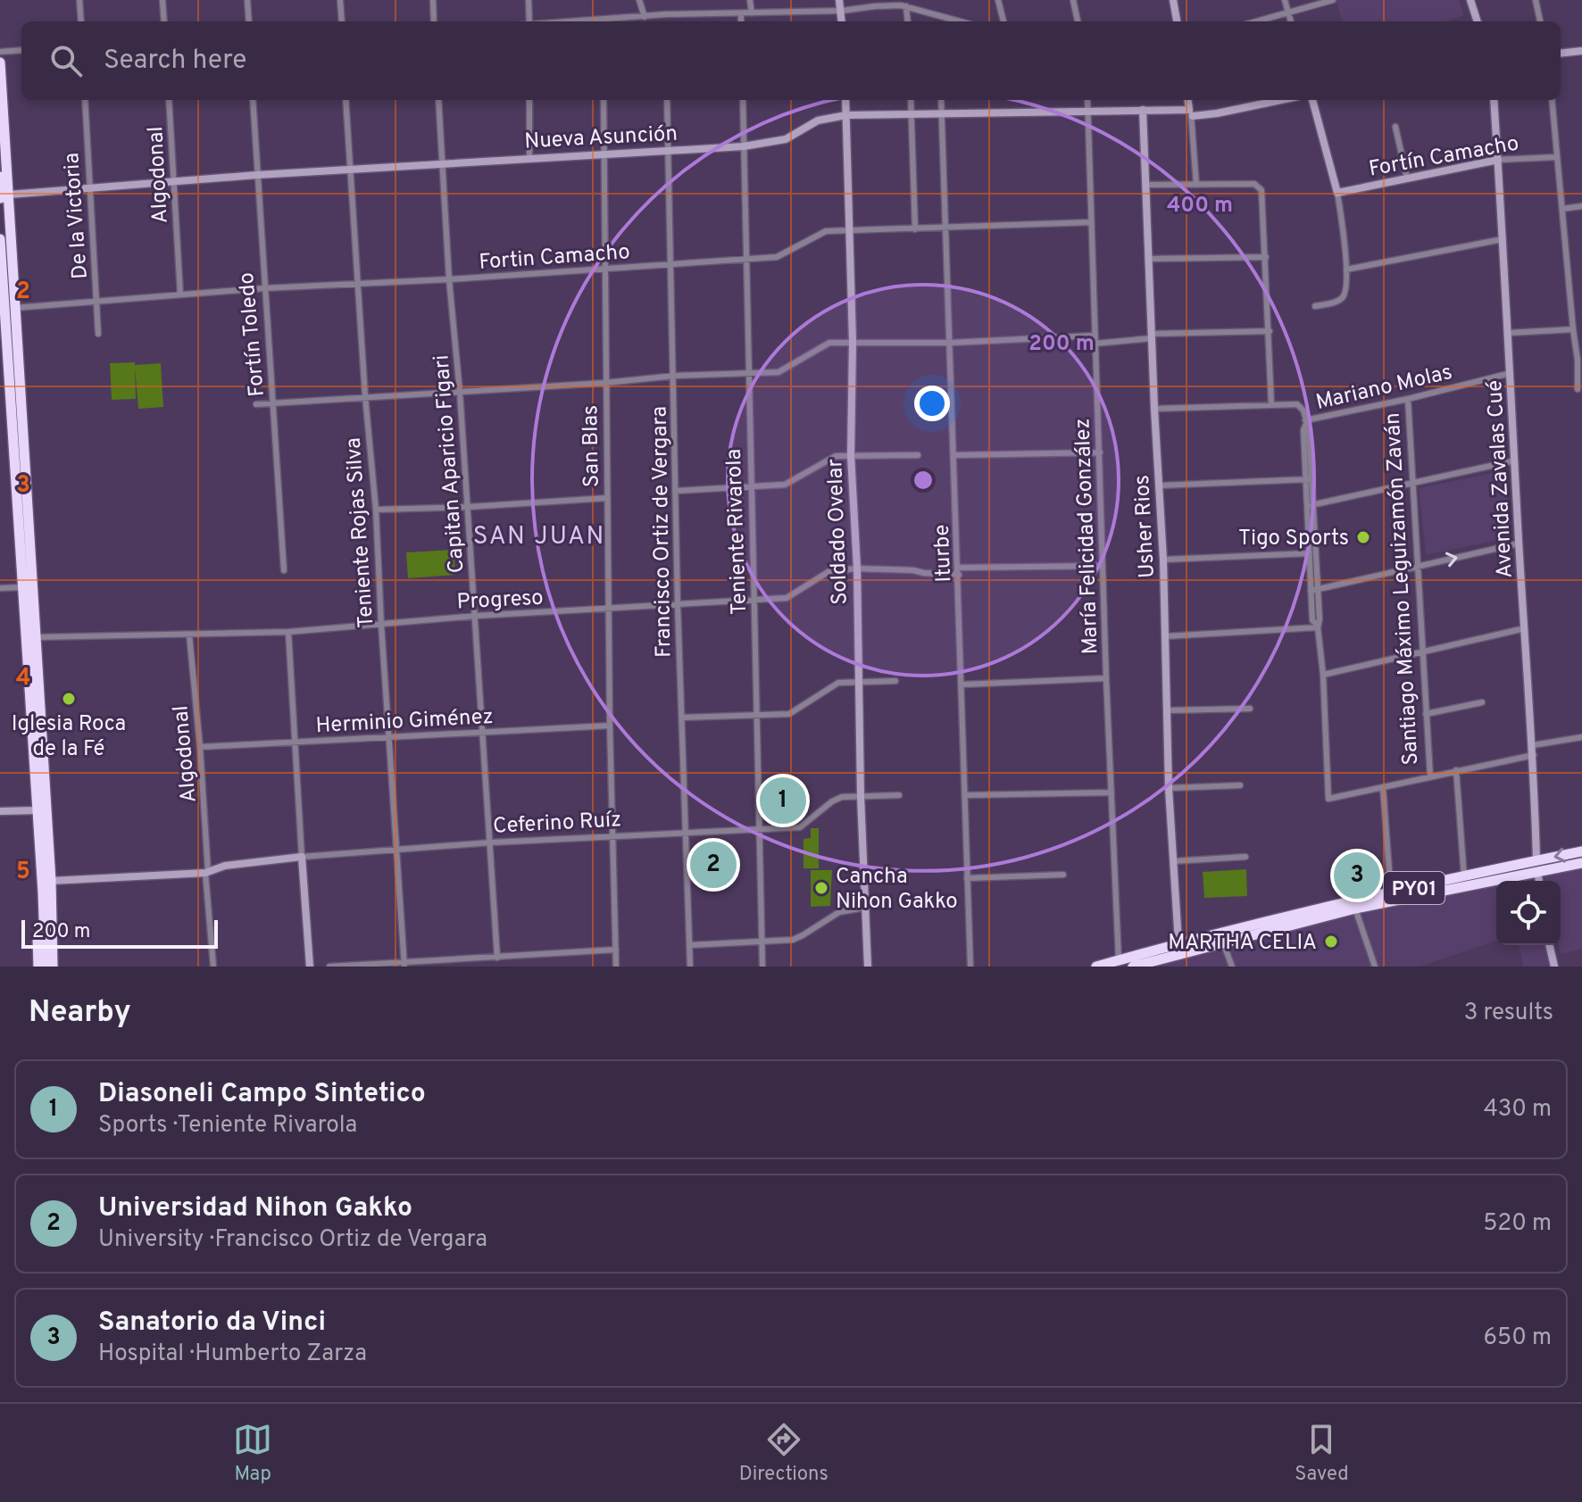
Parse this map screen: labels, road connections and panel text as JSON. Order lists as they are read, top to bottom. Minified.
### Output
{"streets":{"highway":["PY01"],"street":["Nueva Asunción","Fortín Camacho","Algodonal","De la Victoria","Fortin Camacho","Fortín Toledo","Mariano Molas","San Blas","Capitan Aparicio Figari","Avenida Zavalas Cué","Usher Rios","Francisco Ortiz de Vergara","Teniente Rivarola","Soldado Ovelar","Teniente Rojas Silva","María Felicidad González","Iturbe","Santiago Máximo Leguizamón Zaván","Progreso","Herminio Giménez","Ceferino Ruíz"]},"crossings":[["Nueva Asunción","Algodonal"],["Nueva Asunción","De la Victoria"],["Nueva Asunción","Fortín Toledo"],["Nueva Asunción","San Blas"],["Nueva Asunción","Capitan Aparicio Figari"],["Nueva Asunción","Usher Rios"],["Nueva Asunción","Francisco Ortiz de Vergara"],["Nueva Asunción","Teniente Rivarola"],["Nueva Asunción","Soldado Ovelar"],["Nueva Asunción","Teniente Rojas Silva"],["Nueva Asunción","María Felicidad González"],["Nueva Asunción","Iturbe"],["Fortín Camacho","Avenida Zavalas Cué"],["Algodonal","Fortin Camacho"],["Algodonal","Progreso"],["Algodonal","Herminio Giménez"],["Algodonal","Ceferino Ruíz"],["De la Victoria","Fortin Camacho"],["Fortin Camacho","Fortín Toledo"],["Fortin Camacho","San Blas"],["Fortin Camacho","Capitan Aparicio Figari"],["Fortin Camacho","Francisco Ortiz de Vergara"],["Fortin Camacho","Teniente Rivarola"],["Fortin Camacho","Soldado Ovelar"],["Fortin Camacho","Teniente Rojas Silva"],["Fortin Camacho","María Felicidad González"],["Fortin Camacho","Iturbe"],["Mariano Molas","Avenida Zavalas Cué"],["Mariano Molas","Santiago Máximo Leguizamón Zaván"],["San Blas","Progreso"],["San Blas","Herminio Giménez"],["San Blas","Ceferino Ruíz"],["Capitan Aparicio Figari","Progreso"],["Capitan Aparicio Figari","Herminio Giménez"],["Capitan Aparicio Figari","Ceferino Ruíz"],["Avenida Zavalas Cué","PY01"],["Usher Rios","PY01"],["Francisco Ortiz de Vergara","Progreso"],["Francisco Ortiz de Vergara","Ceferino Ruíz"],["Teniente Rivarola","Progreso"],["Teniente Rivarola","Ceferino Ruíz"],["Soldado Ovelar","Progreso"],["Soldado Ovelar","Ceferino Ruíz"],["Teniente Rojas Silva","Progreso"],["Teniente Rojas Silva","Herminio Giménez"],["Teniente Rojas Silva","Ceferino Ruíz"],["María Felicidad González","Progreso"],["María Felicidad González","PY01"],["Iturbe","Progreso"]],"districts":["SAN JUAN"],"places":["Tigo Sports","Iglesia Roca de la Fé","Cancha Nihon Gakko","MARTHA CELIA"],"scale_bar":"200 m","page":{"search":"Search here","pins":["1","2","3"],"scale":"200 m","heading":["Nearby","3 results"],"list":[{"mark":"1","name":"Diasoneli Campo Sintetico","note":"Sports · Teniente Rivarola","value":"430 m"},{"mark":"2","name":"Universidad Nihon Gakko","note":"University · Francisco Ortiz de Vergara","value":"520 m"},{"mark":"3","name":"Sanatorio da Vinci","note":"Hospital · Humberto Zarza","value":"650 m"}],"nav":["Map","Directions","Saved"]},"grid":{"rows":["2","3","4","5"]},"rings":["400 m","200 m"]}
